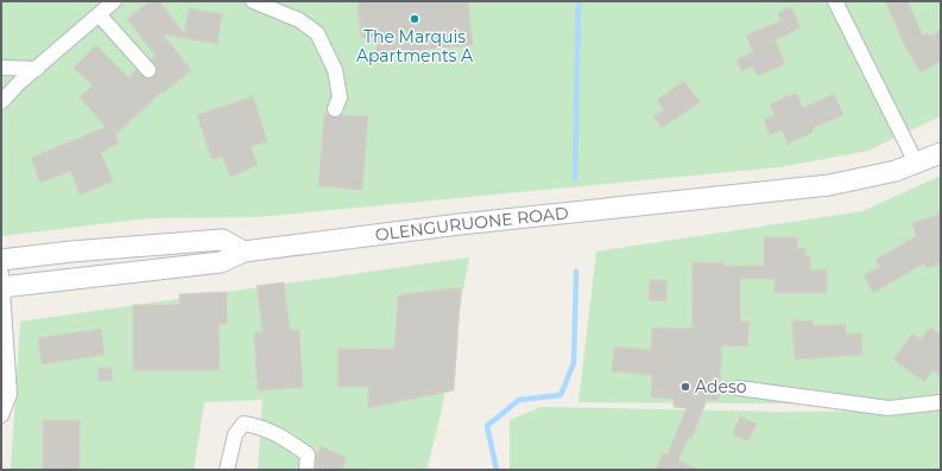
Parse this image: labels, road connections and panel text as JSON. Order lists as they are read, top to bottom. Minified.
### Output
{"streets":{"street":["OLENGURUONE ROAD"]},"places":["The Marquis Apartments A","Adeso"]}
